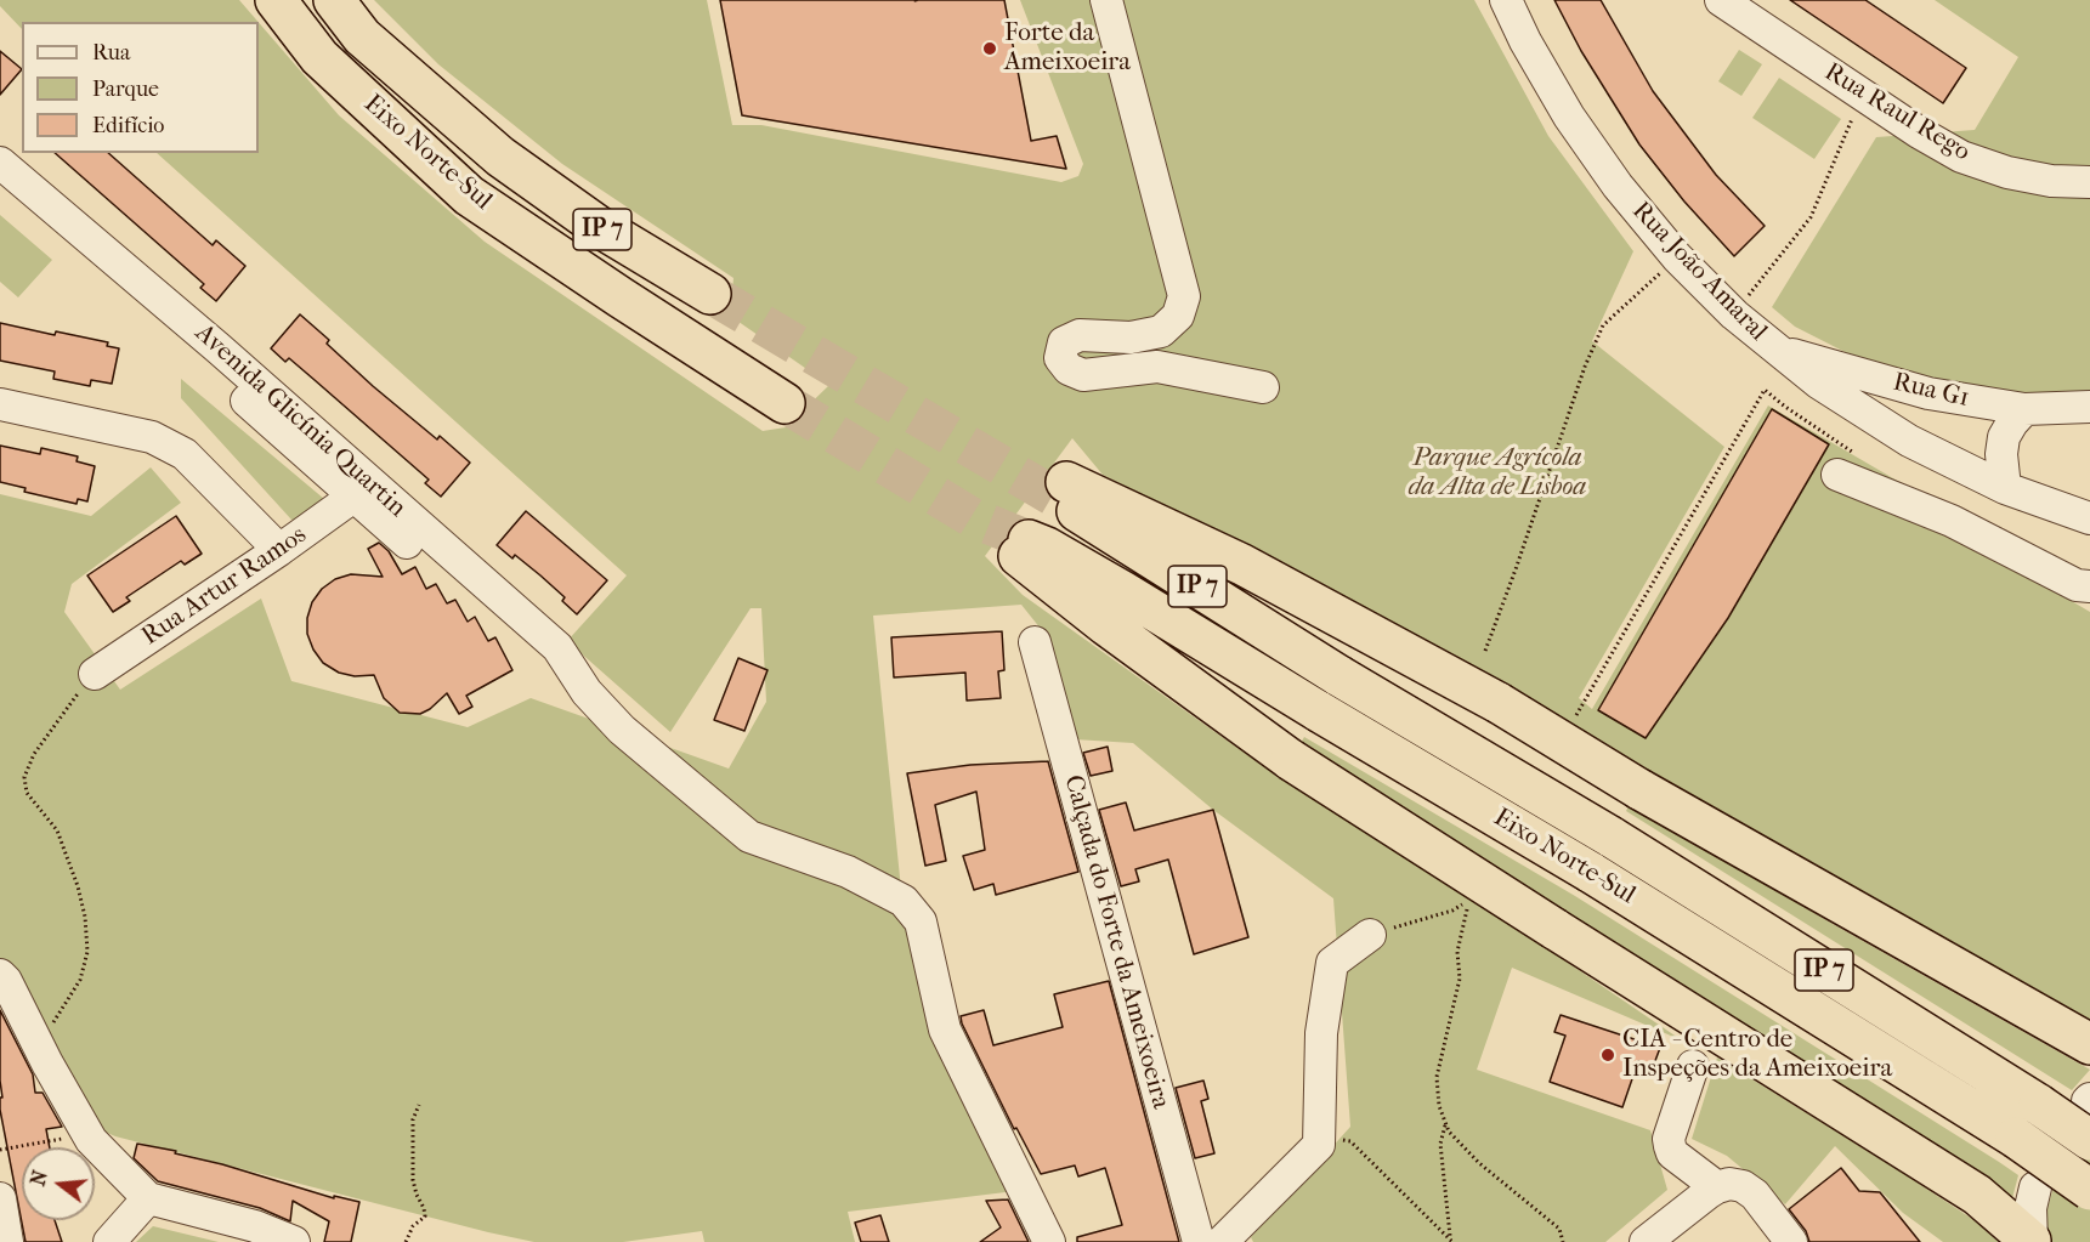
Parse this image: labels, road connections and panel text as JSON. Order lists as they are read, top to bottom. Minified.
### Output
{"streets":{"highway":["Eixo Norte-Sul","IP 7"],"street":["Rua Raul Rego","Rua João Amaral","Rua G1","Avenida Glicínia Quartin","Rua Artur Ramos","Calçada do Forte da Ameixoeira"]},"crossings":[["Rua João Amaral","Rua G1"],["Avenida Glicínia Quartin","Rua Artur Ramos"]],"parks":["Parque Agrícola da Alta de Lisboa"],"places":["Forte da Ameixoeira","CIA - Centro de Inspeções da Ameixoeira"],"legend":["Rua","Parque","Edifício"],"north":"left"}
